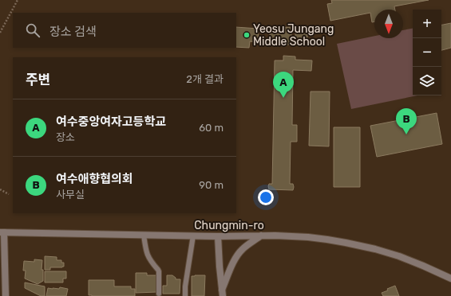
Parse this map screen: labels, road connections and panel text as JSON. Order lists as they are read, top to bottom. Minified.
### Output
{"streets":{"street":["Chungmin-ro"]},"places":["Yeosu Jungang Middle School"],"north":"bottom","page":{"map_buttons":["+","−"],"search":"장소 검색","heading":["주변","2개 결과"],"pins":["A","B"],"list":[{"mark":"A","name":"여수중앙여자고등학교","note":"장소","value":"60 m"},{"mark":"B","name":"여수애향협의회","note":"사무실","value":"90 m"}]}}
